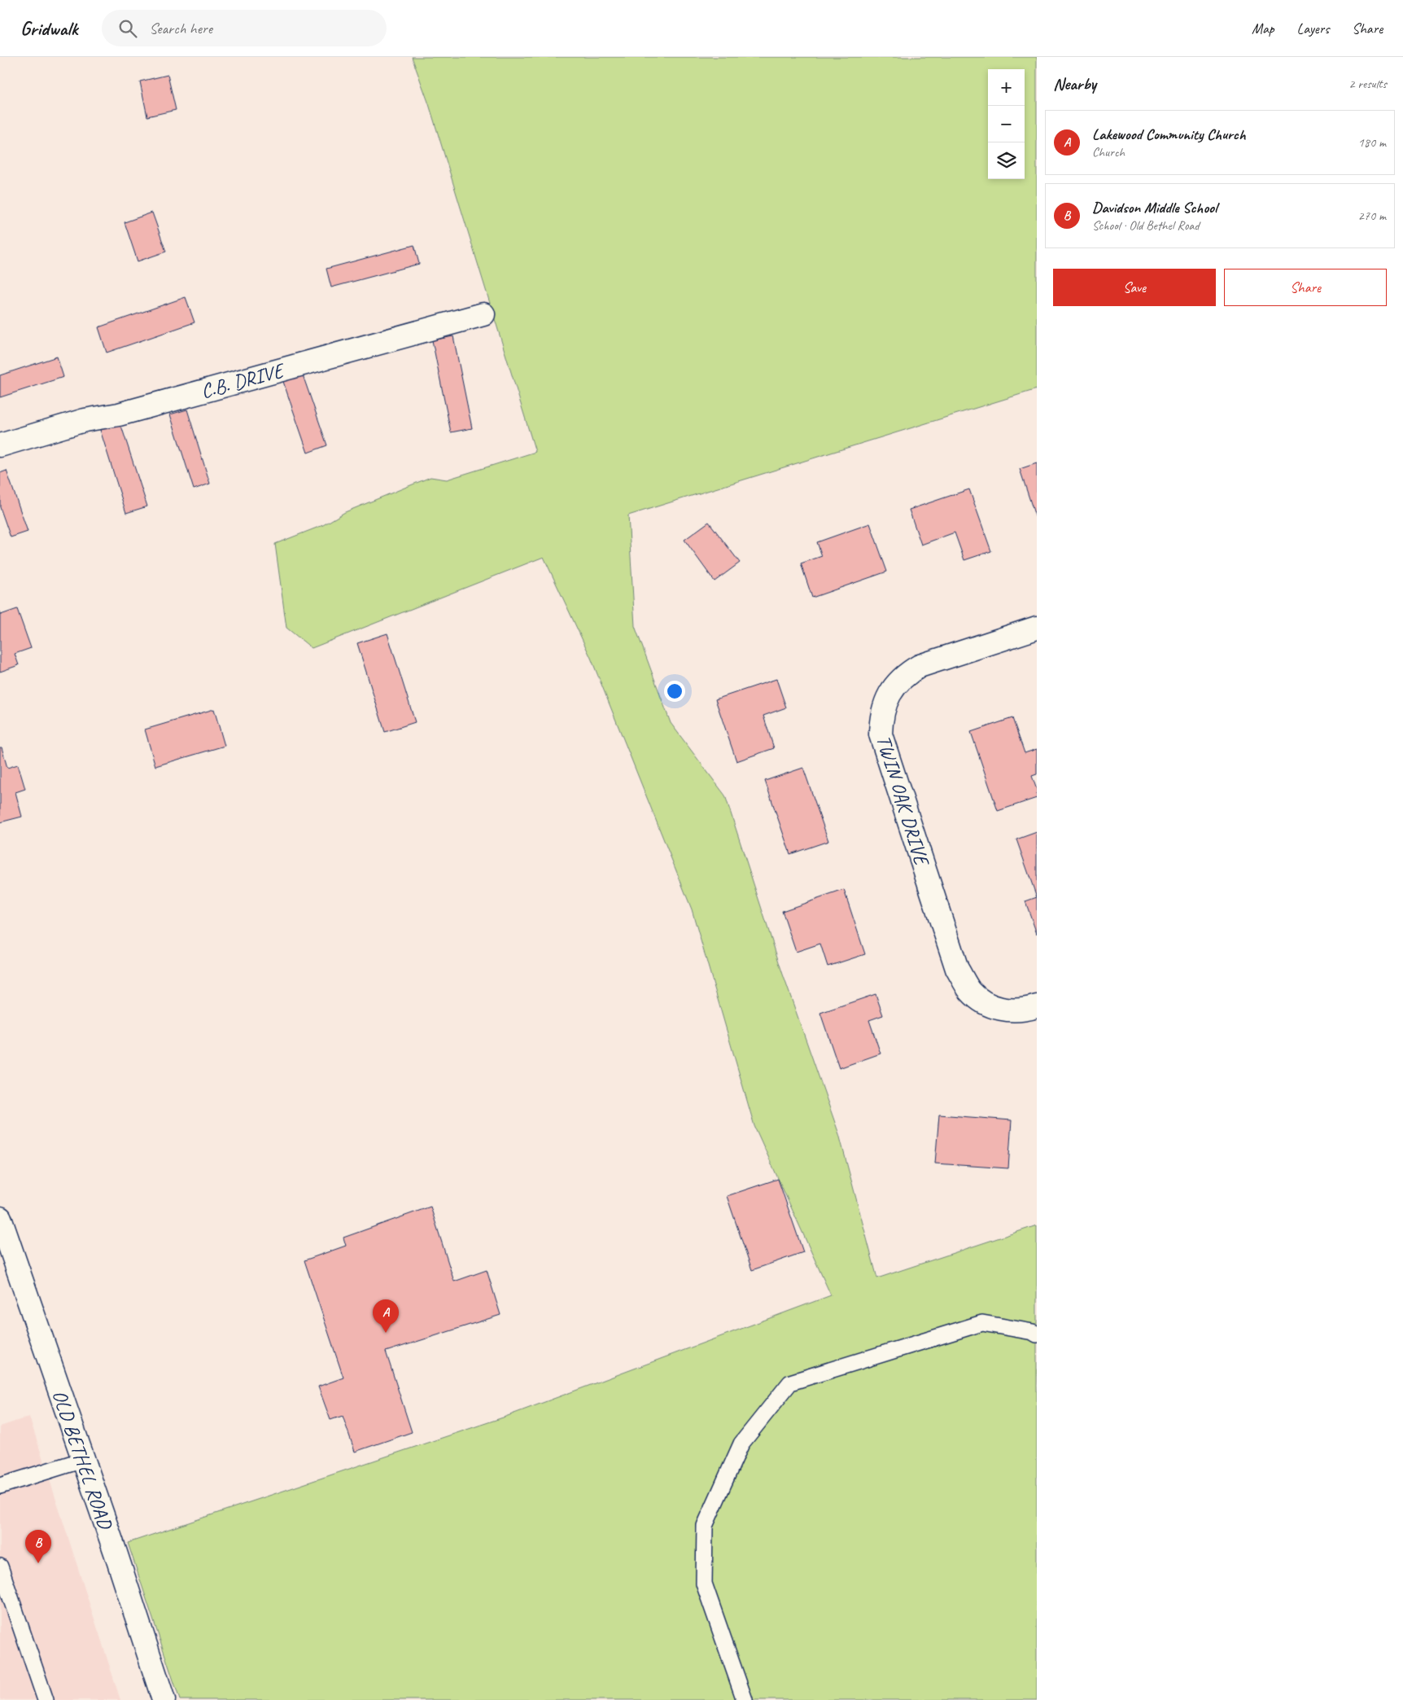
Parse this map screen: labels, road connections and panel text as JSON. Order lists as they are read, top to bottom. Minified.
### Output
{"streets":{"street":["C.B. DRIVE","TWIN OAK DRIVE","OLD BETHEL ROAD"]},"page":{"header":"Gridwalk","search":"Search here","nav":["Map","Layers","Share"],"heading":["Nearby","2 results"],"map_buttons":["+","−"],"list":[{"mark":"A","name":"Lakewood Community Church","note":"Church","value":"180 m"},{"mark":"B","name":"Davidson Middle School","note":"School · Old Bethel Road","value":"270 m"}],"buttons":["Save","Share"],"pins":["A","B"]}}
